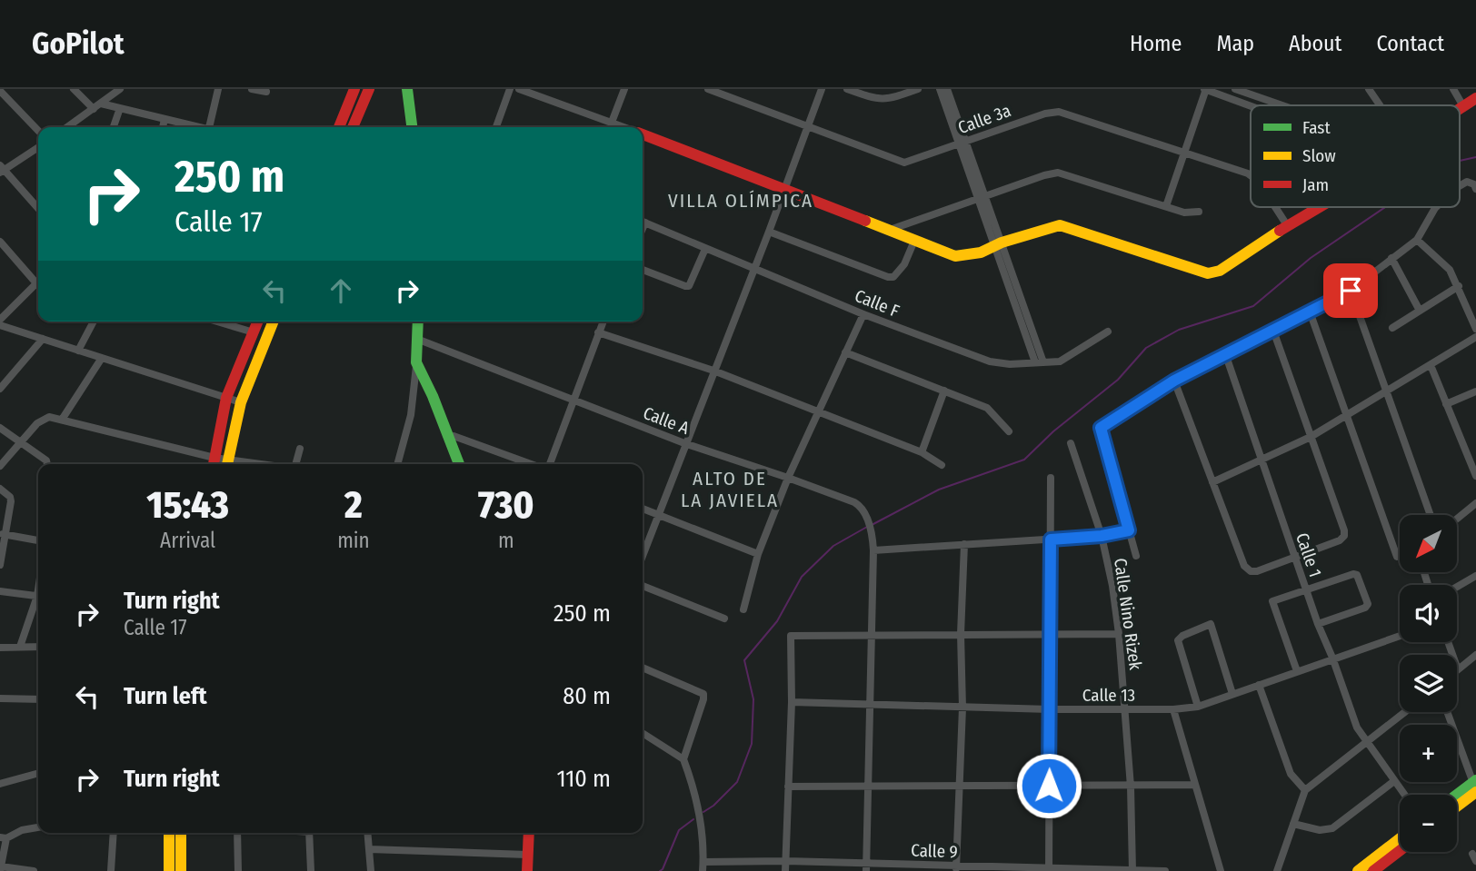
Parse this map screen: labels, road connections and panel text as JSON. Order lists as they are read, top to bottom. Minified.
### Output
{"streets":{"street":["Calle 3a","Calle F","Calle A","Calle 1","Calle Nino Rizek","Calle 13","Calle 9"]},"crossings":[["Calle A","Calle 13"],["Calle A","Calle 9"],["Calle 1","Calle 13"],["Calle Nino Rizek","Calle 13"],["Calle Nino Rizek","Calle 9"]],"districts":["VILLA OLÍMPICA","ALTO DE LA JAVIELA"],"legend":["Fast","Slow","Jam"],"north":"bottom left","page":{"header":"GoPilot","nav":["Home","Map","About","Contact"],"turn":["250 m","Calle 17"],"eta":["15:43","Arrival","2","min","730","m"],"map_buttons":["+","−"],"list":[{"name":"Turn right","note":"Calle 17","value":"250 m"},{"name":"Turn left","value":"80 m"},{"name":"Turn right","value":"110 m"}]}}
